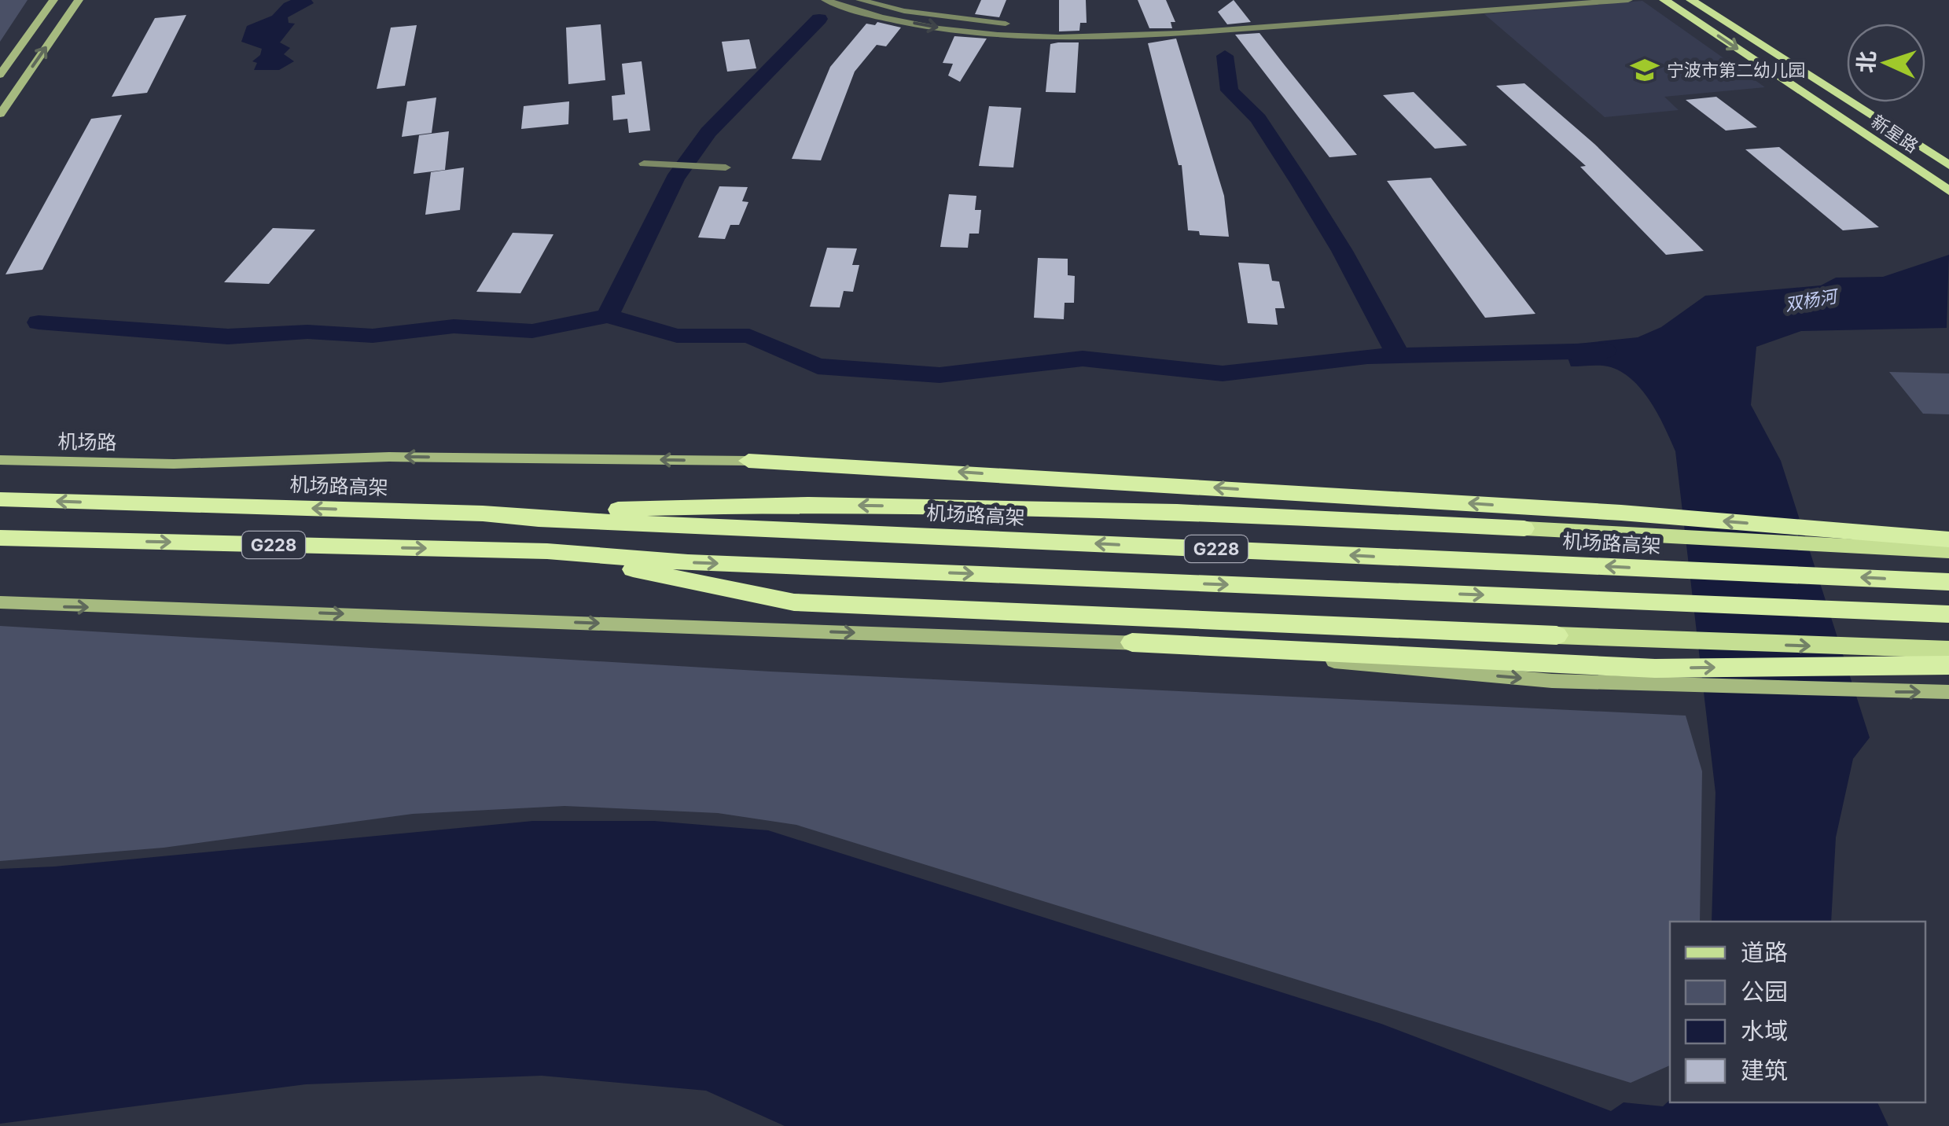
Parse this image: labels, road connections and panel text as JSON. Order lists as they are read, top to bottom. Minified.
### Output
{"streets":{"highway":["机场路高架","G228"],"main road":["新星路","机场路"]},"one_way":["机场路"],"water":["双杨河"],"places":{"school or university":["宁波市第二幼儿园"]},"legend":["道路","公园","水域","建筑"],"north":"left"}
